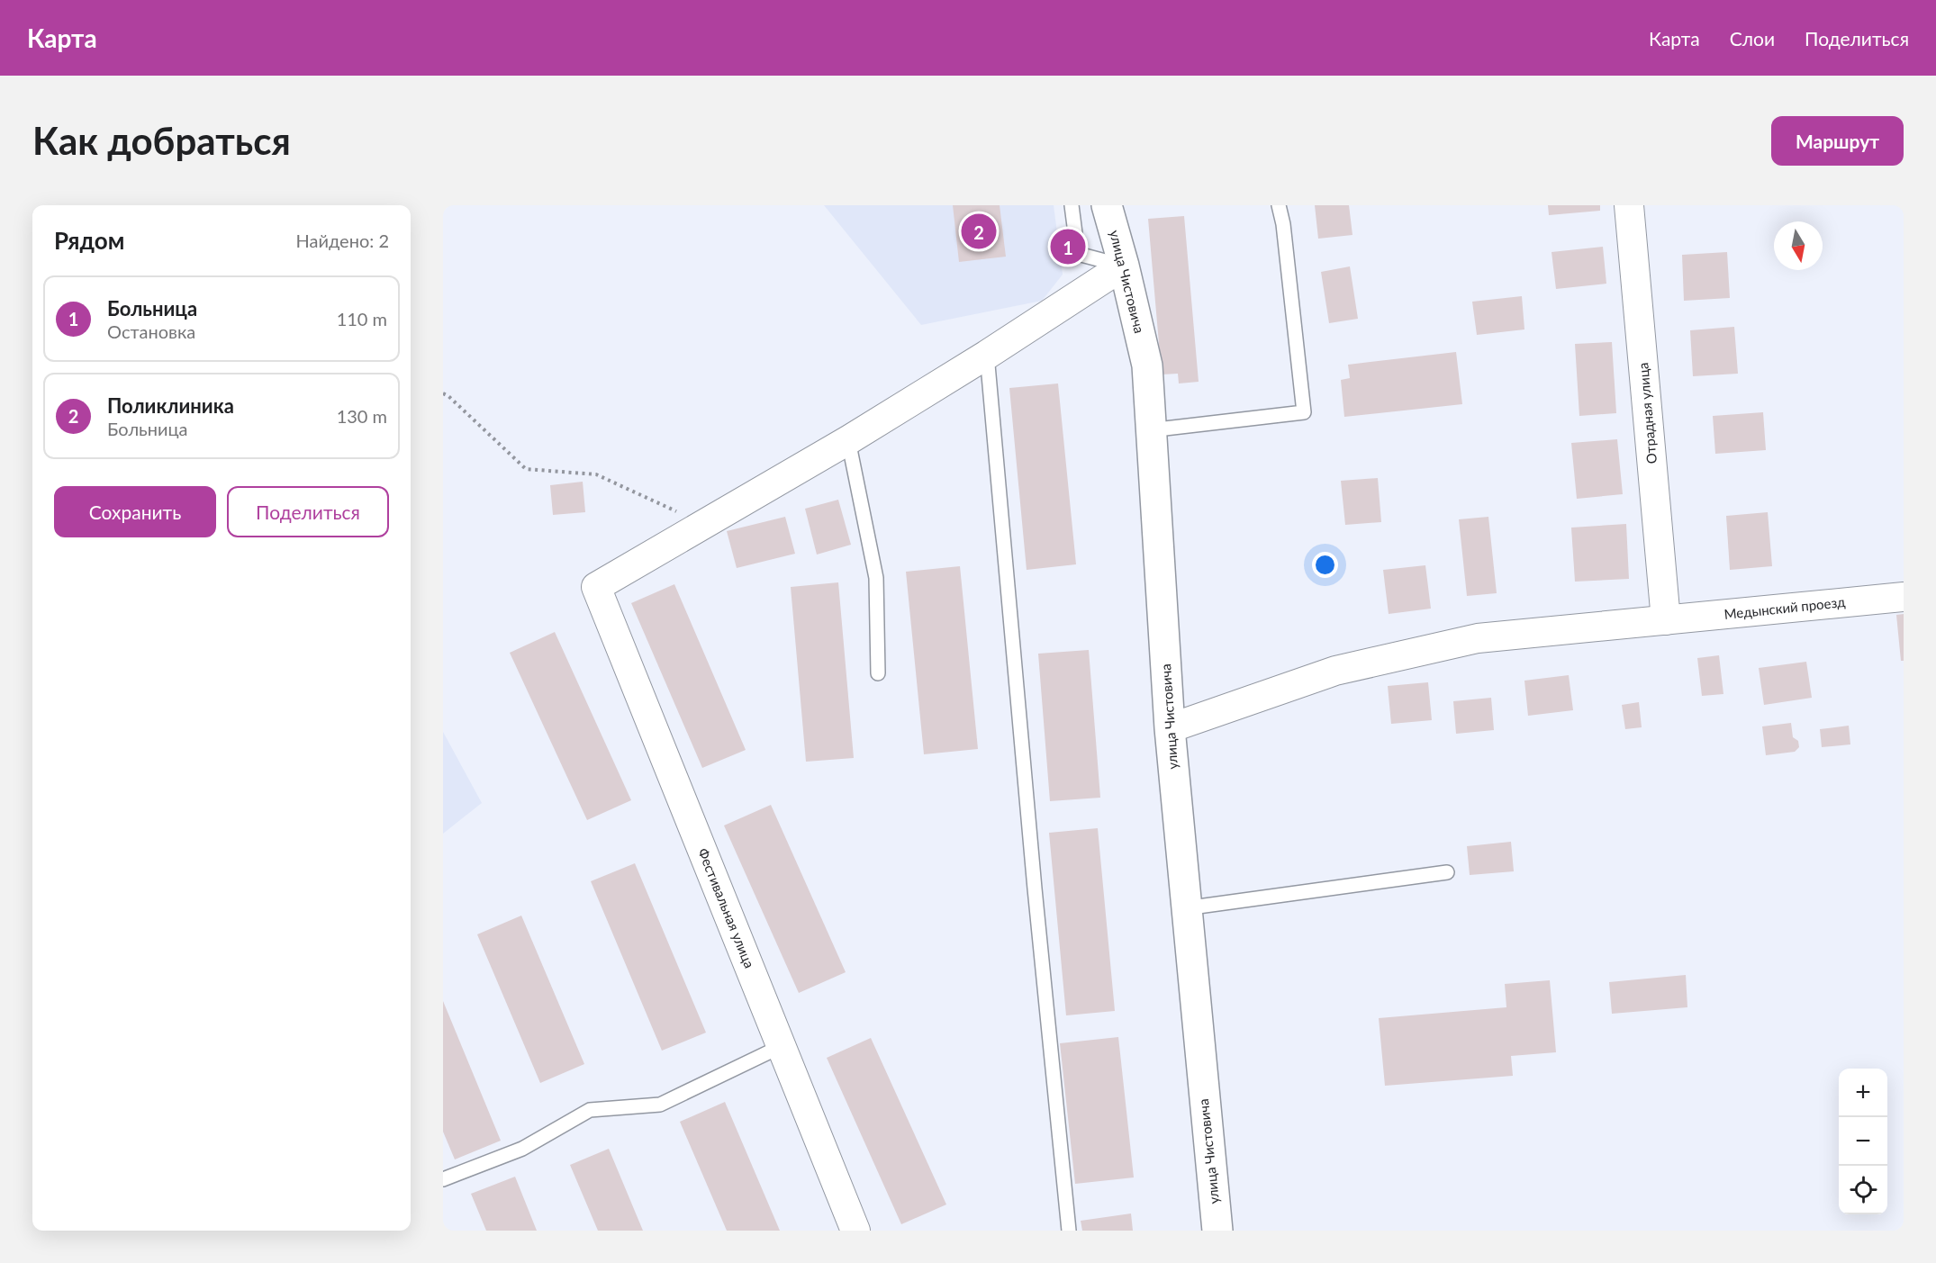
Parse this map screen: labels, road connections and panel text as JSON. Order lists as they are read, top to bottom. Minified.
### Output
{"streets":{"street":["улица Чистовича","Отрадная улица","Медынский проезд","Фестивальная улица"]},"crossings":[["улица Чистовича","Медынский проезд"],["Отрадная улица","Медынский проезд"]],"north":"bottom","page":{"header":"Карта","nav":["Карта","Слои","Поделиться"],"buttons":["Маршрут",["Сохранить","Поделиться"]],"title":"Как добраться","heading":["Рядом","Найдено: 2"],"pins":["2","1"],"list":[{"mark":"1","name":"Больница","note":"Остановка","value":"110 m"},{"mark":"2","name":"Поликлиника","note":"Больница","value":"130 m"}],"map_buttons":["+","−"]}}
